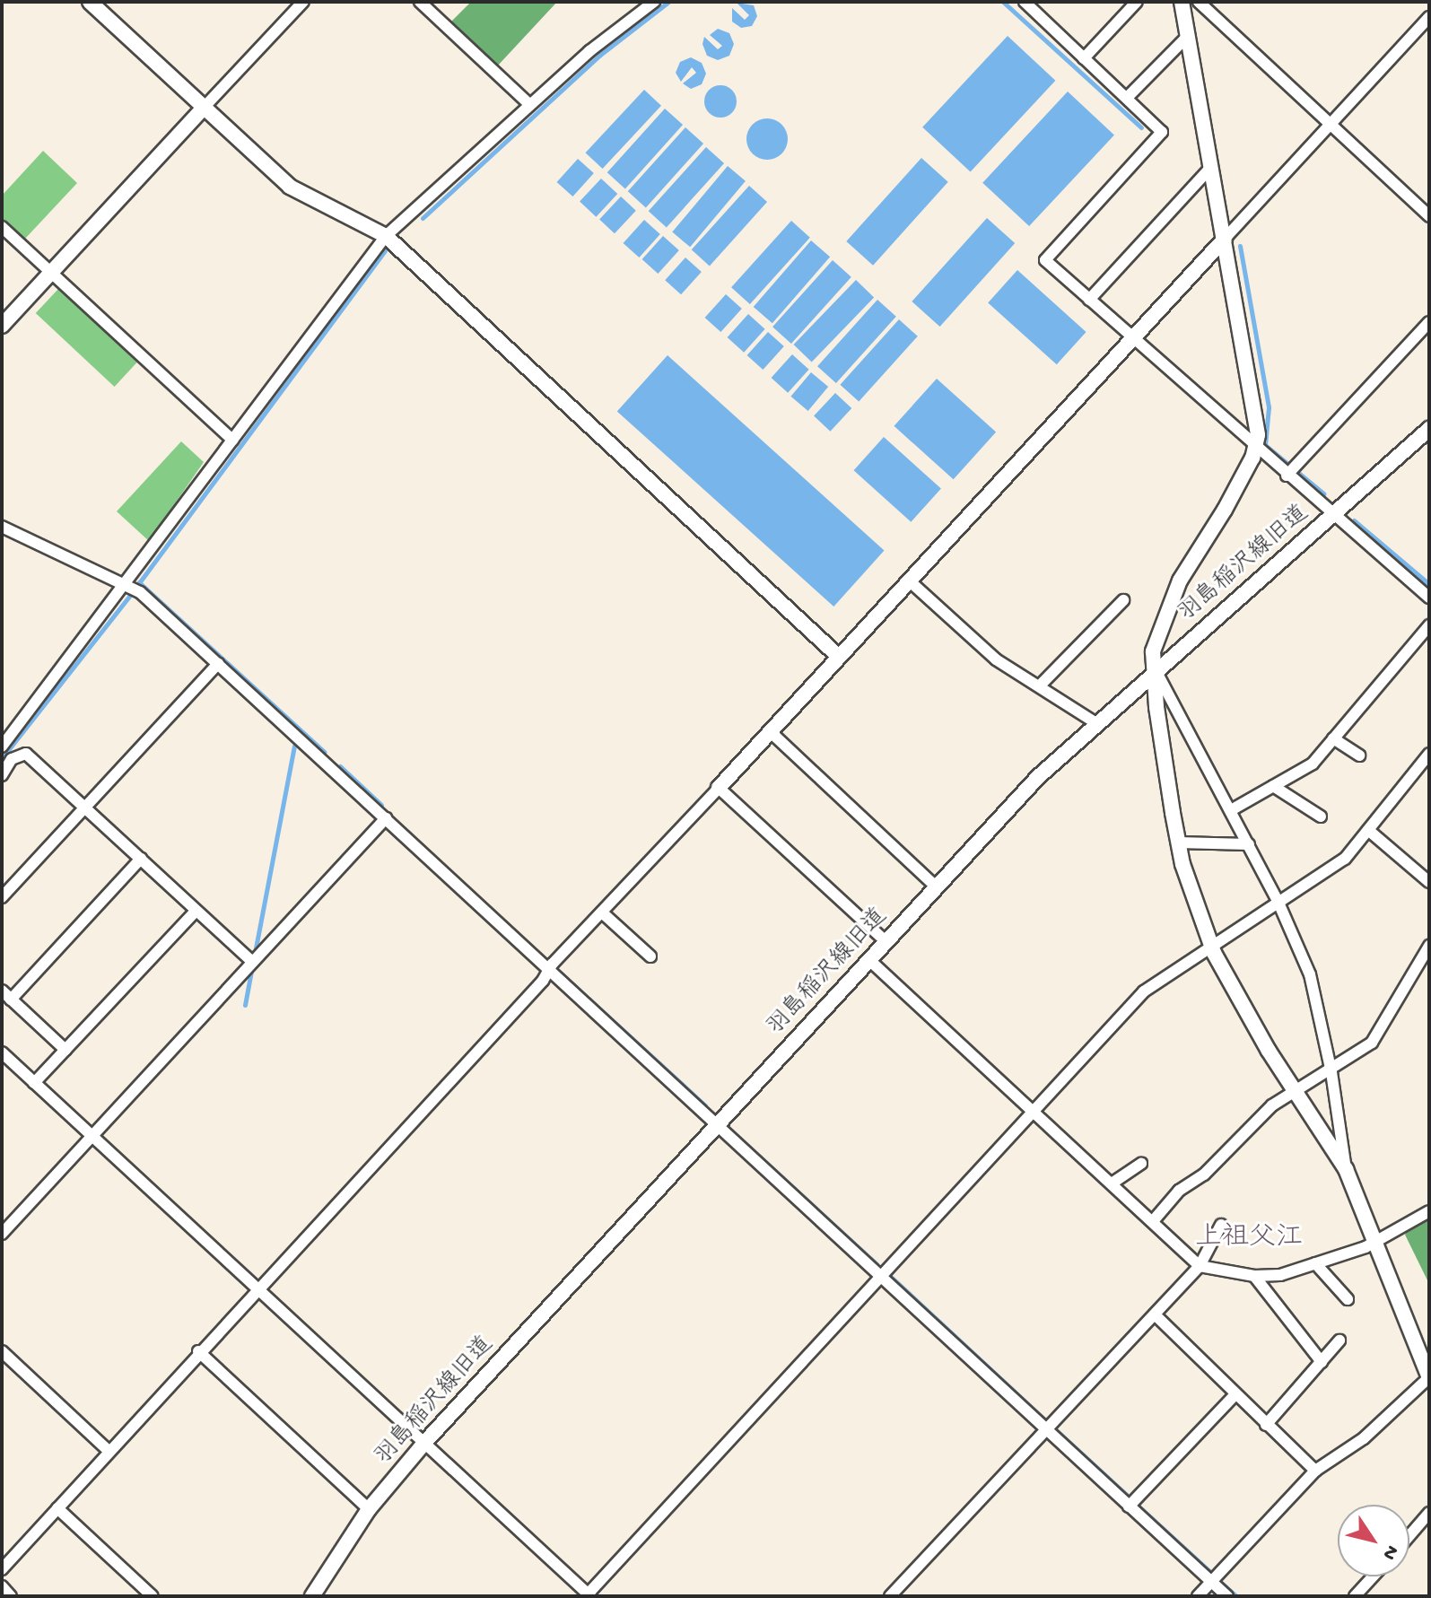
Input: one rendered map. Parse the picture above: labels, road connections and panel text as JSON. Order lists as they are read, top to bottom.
{
  "streets": {
    "street": ["羽島稲沢線旧道"]
  },
  "districts": ["上祖父江"],
  "north": "bottom right"
}
